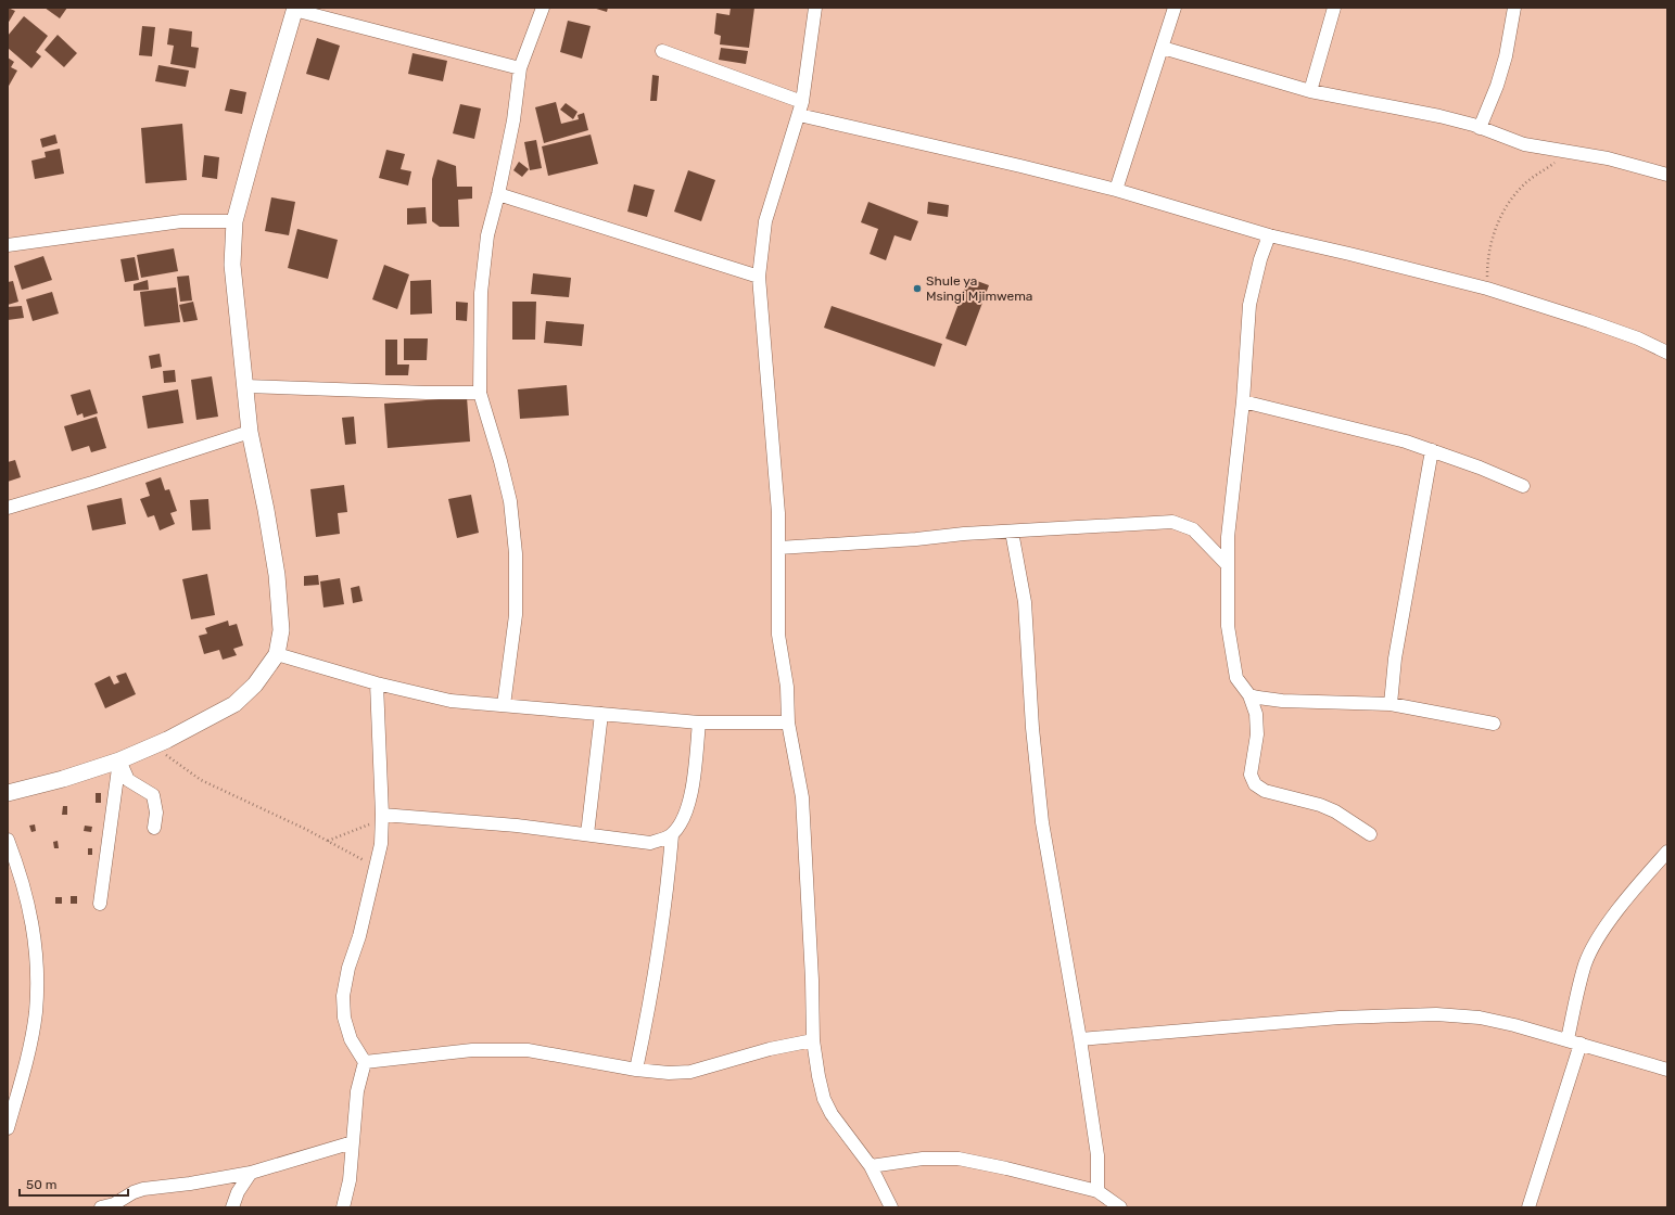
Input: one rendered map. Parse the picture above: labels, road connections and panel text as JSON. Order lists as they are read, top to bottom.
{
  "places": ["Shule ya Msingi Mjimwema"],
  "scale_bar": "50 m"
}
